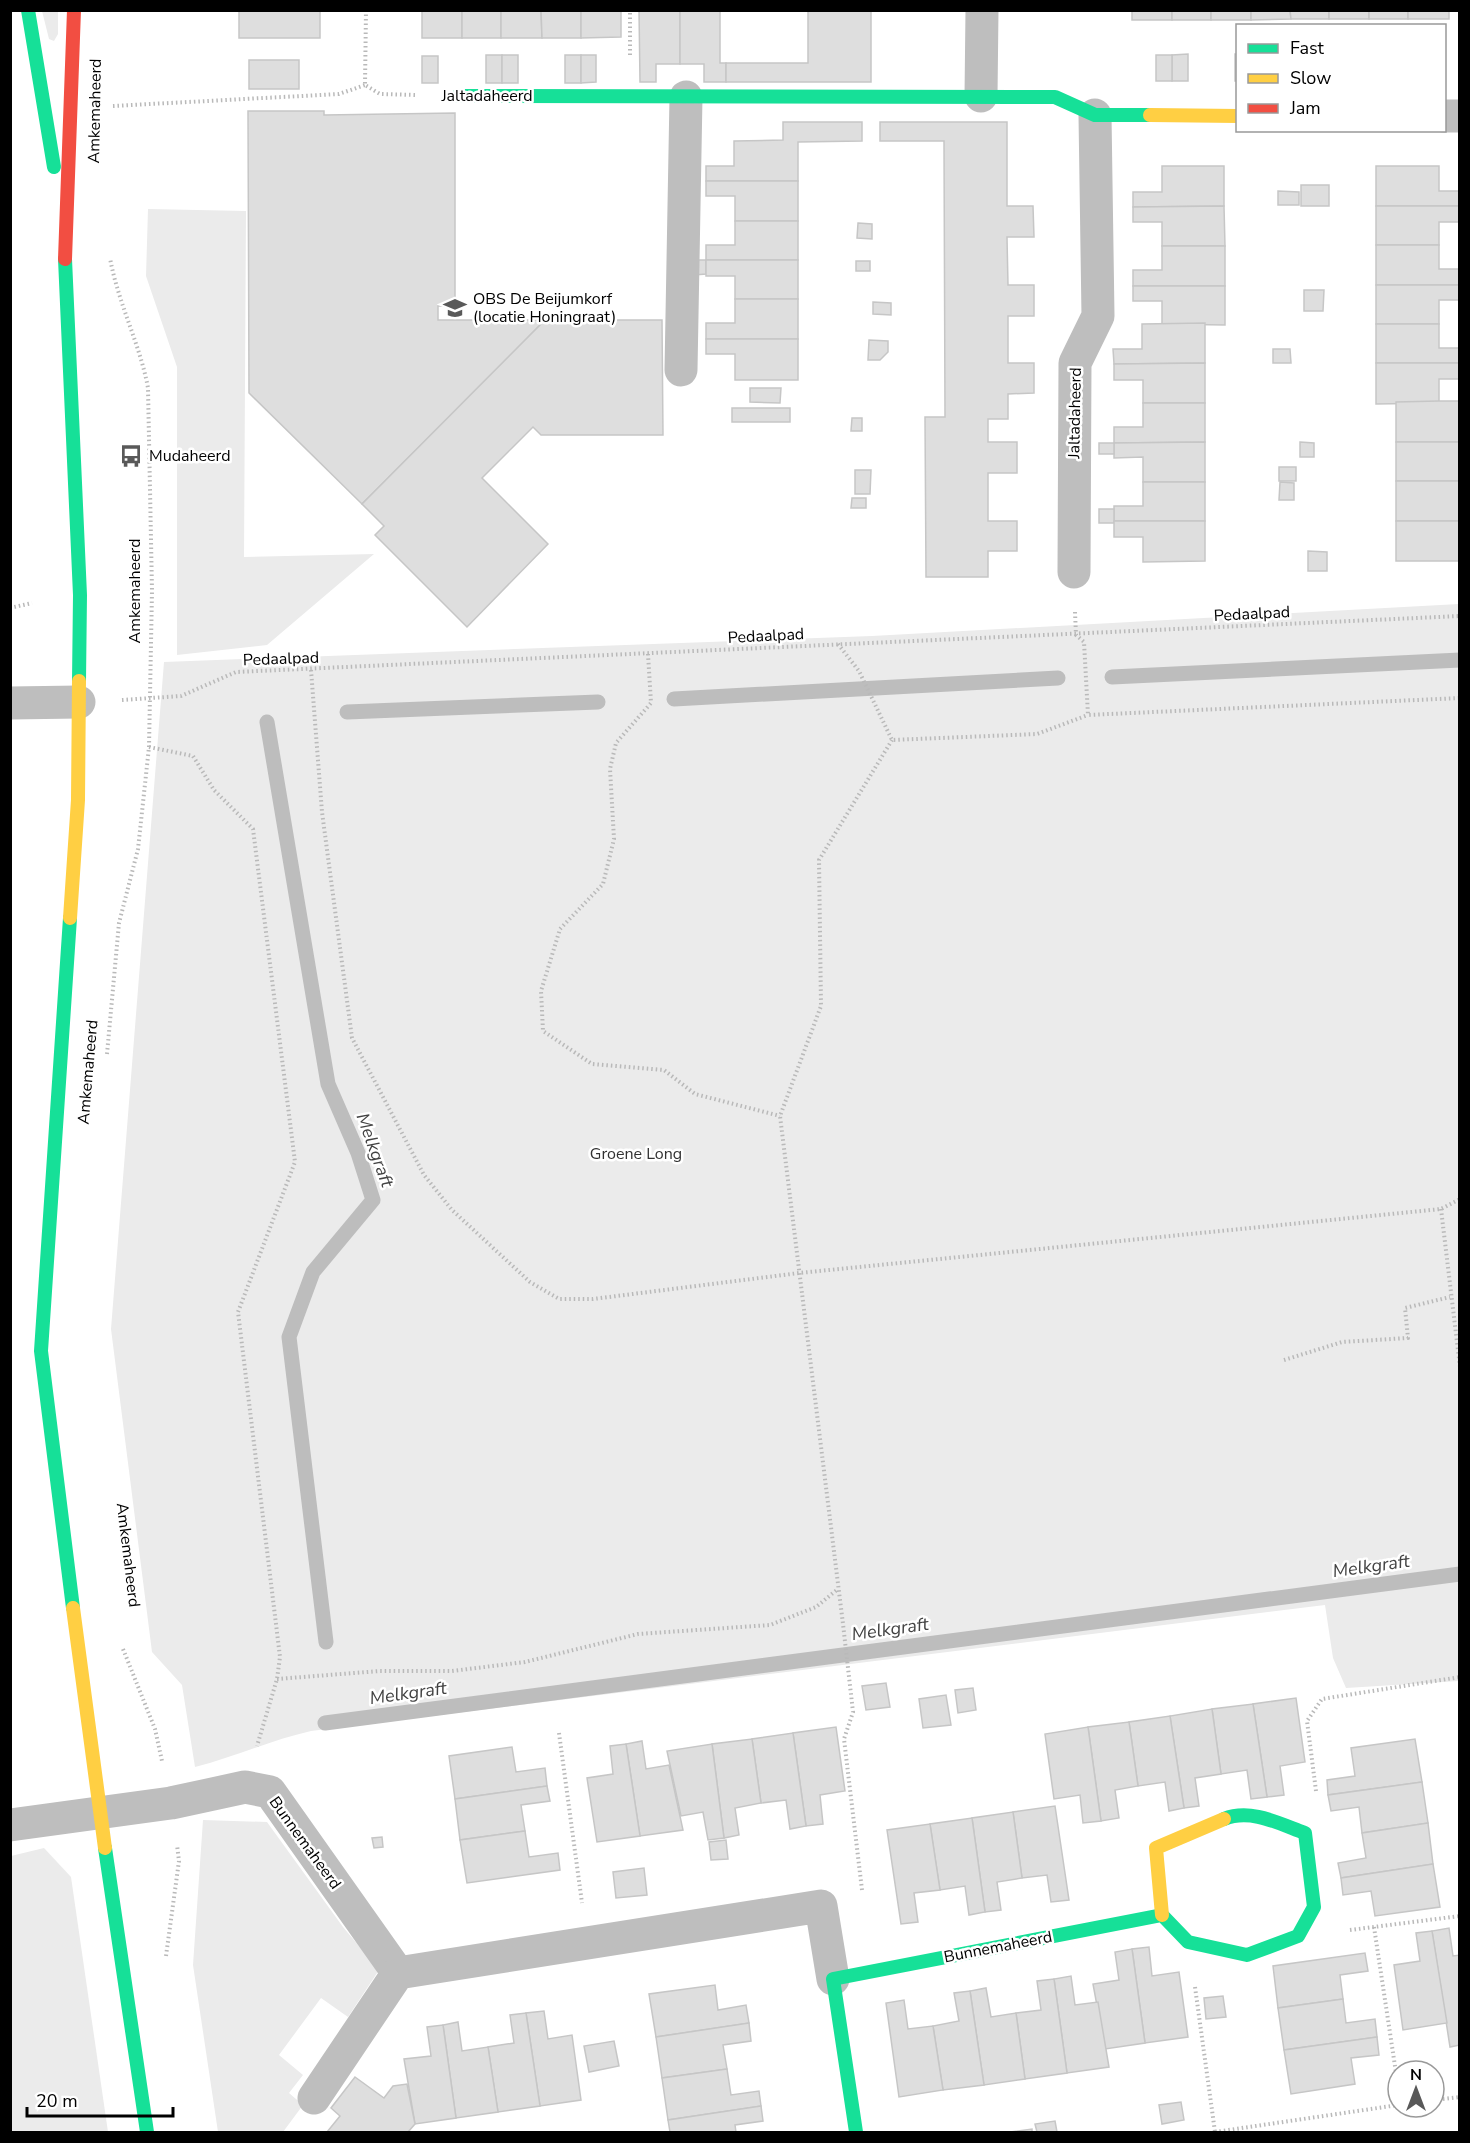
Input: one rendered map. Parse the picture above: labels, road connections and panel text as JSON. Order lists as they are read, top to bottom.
{
  "streets": {
    "street": ["Jaltadaheerd", "Amkemaheerd", "Bunnemaheerd"],
    "path": ["Pedaalpad"]
  },
  "crossings": [
    ["Amkemaheerd", "Pedaalpad"],
    ["Amkemaheerd", "Bunnemaheerd"]
  ],
  "water": ["Melkgraft"],
  "parks": ["Groene Long"],
  "places": {
    "school or university": ["OBS De Beijumkorf (locatie Honingraat)"],
    "bus stop": ["Mudaheerd"]
  },
  "legend": ["Fast", "Slow", "Jam"],
  "scale_bar": "20 m",
  "north": "top"
}
